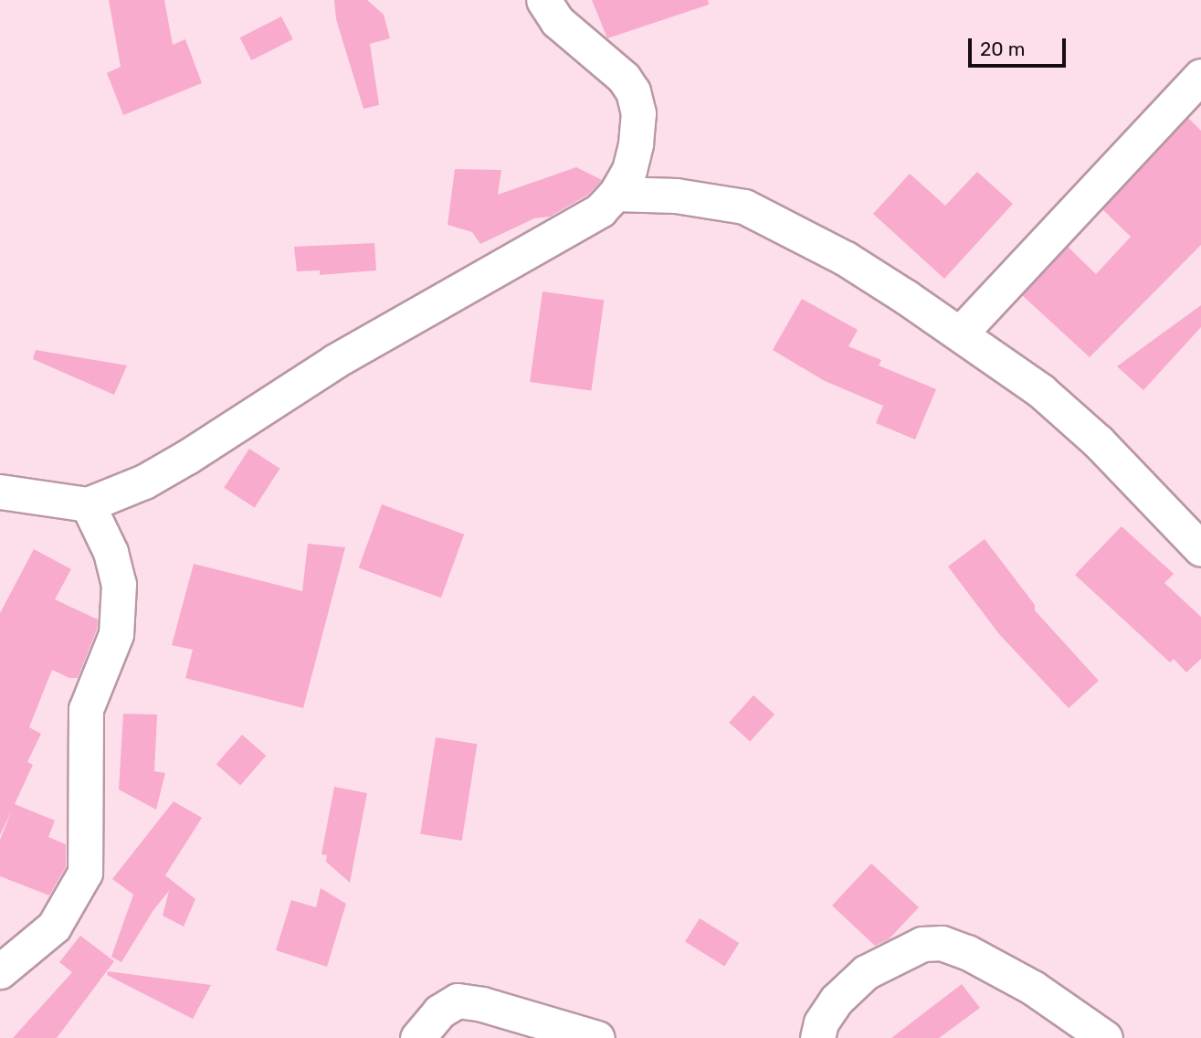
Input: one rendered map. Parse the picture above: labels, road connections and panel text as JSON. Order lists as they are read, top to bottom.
{
  "scale_bar": "20 m"
}
